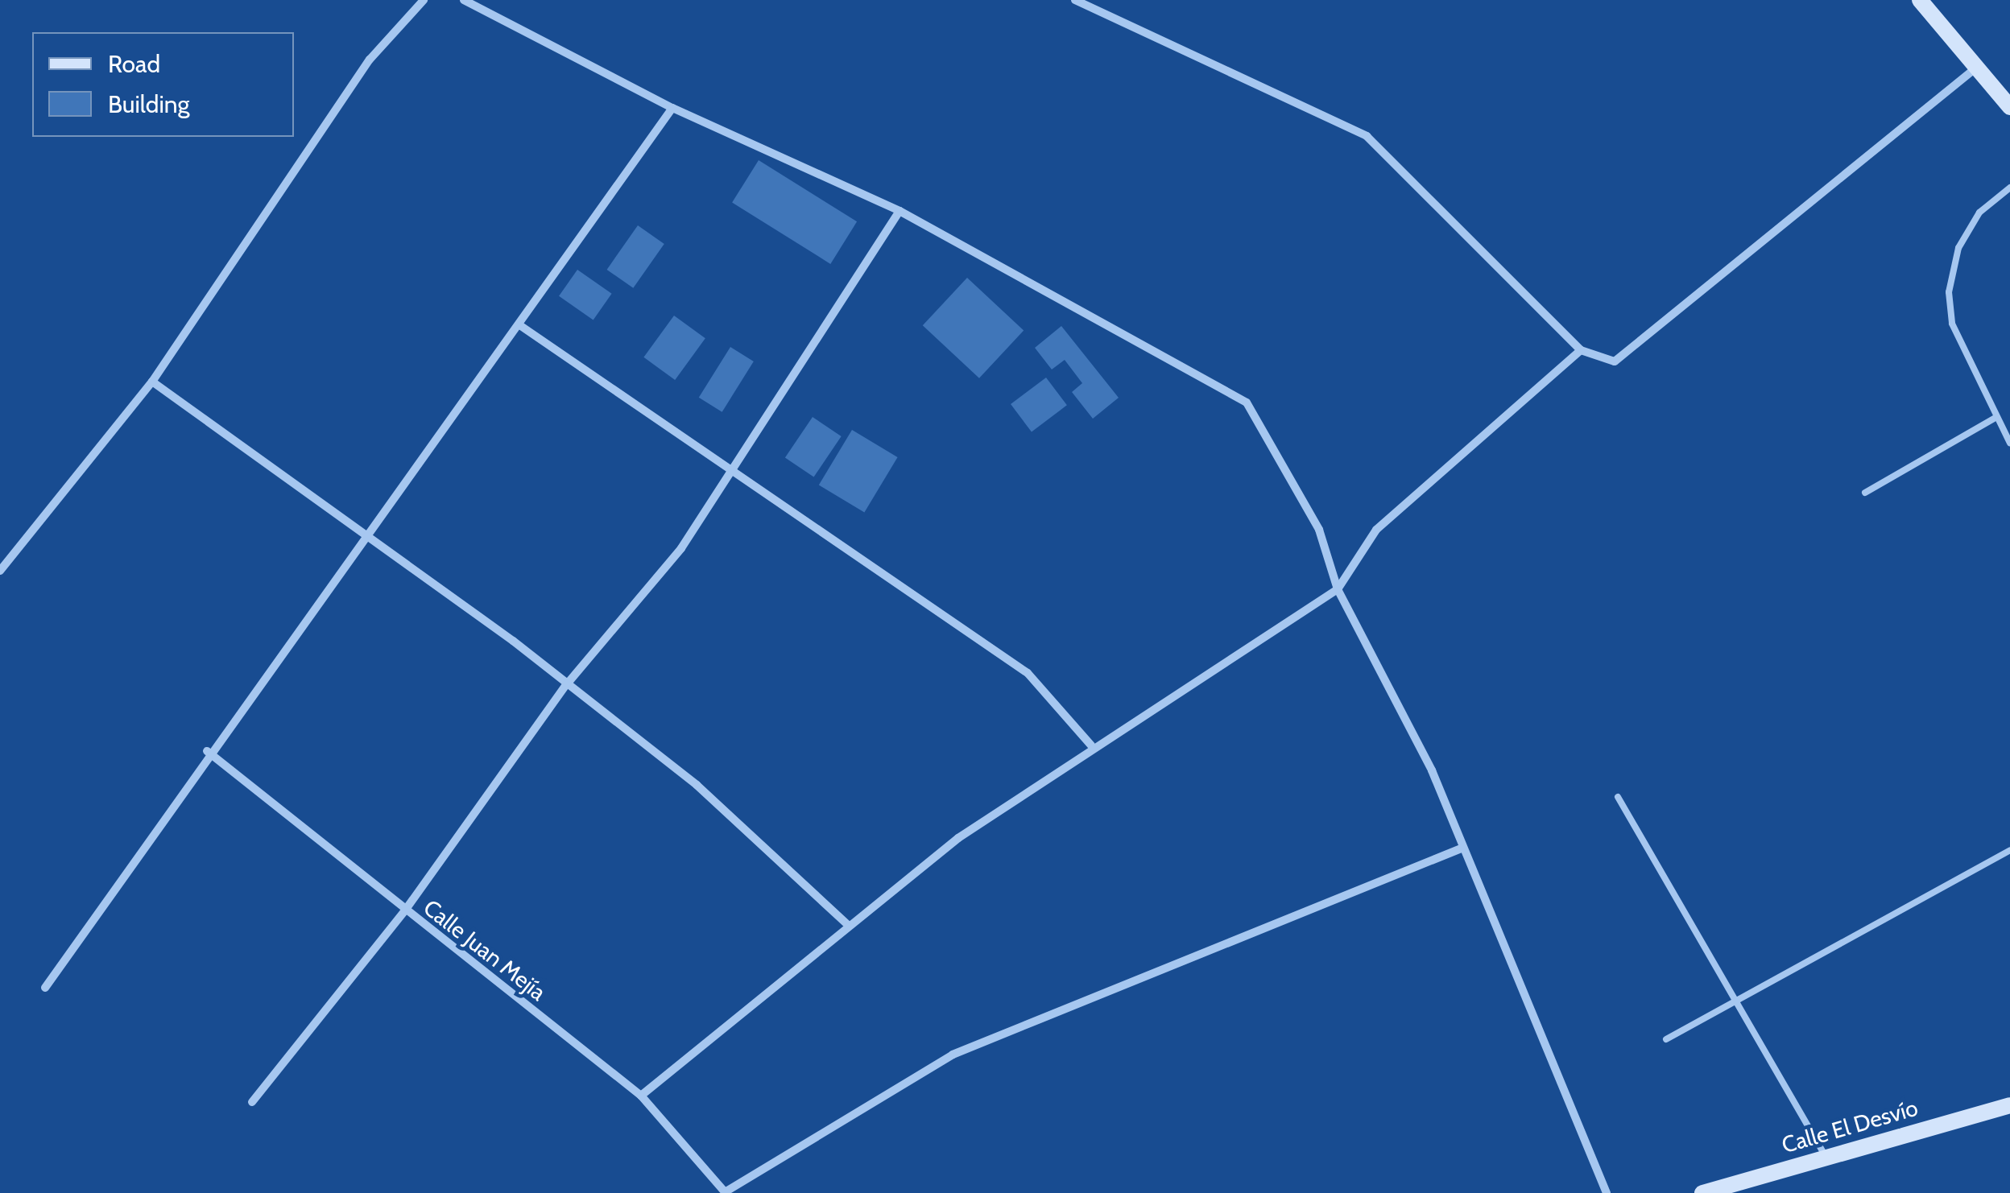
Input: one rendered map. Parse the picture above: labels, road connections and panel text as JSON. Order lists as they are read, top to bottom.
{
  "streets": {
    "street": ["Calle Juan Mejía", "Calle El Desvío"]
  },
  "legend": ["Road", "Building"]
}
